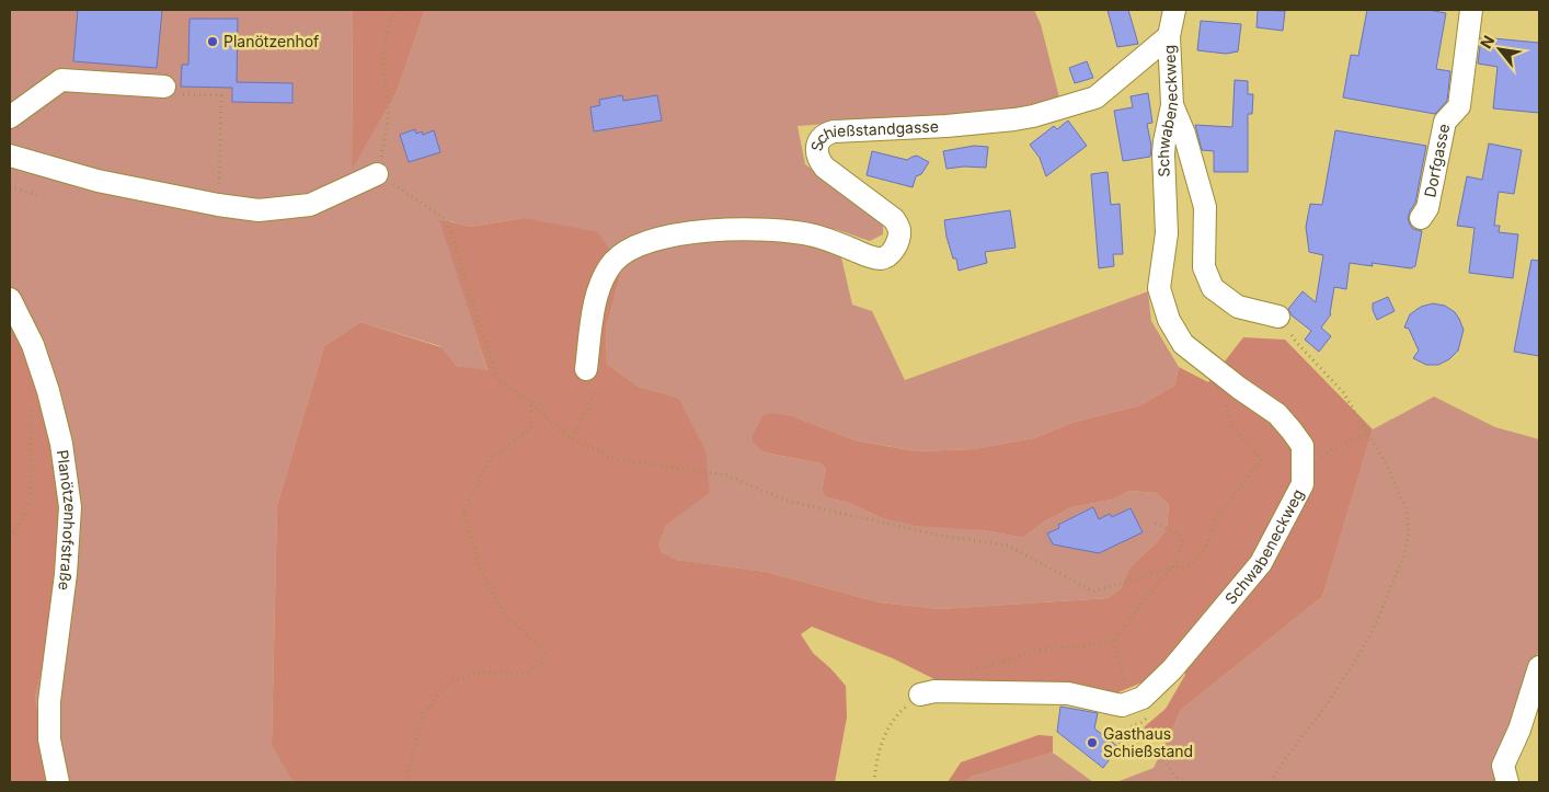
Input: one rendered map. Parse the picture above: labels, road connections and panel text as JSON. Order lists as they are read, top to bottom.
{
  "streets": {
    "street": [
      "Schwabeneckweg",
      "Schießstandgasse",
      "Dorfgasse",
      "Planötzenhofstraße"
    ]
  },
  "crossings": [
    ["Schwabeneckweg", "Schießstandgasse"]
  ],
  "places": ["Planötzenhof", "Gasthaus Schießstand"],
  "north": "top left"
}
